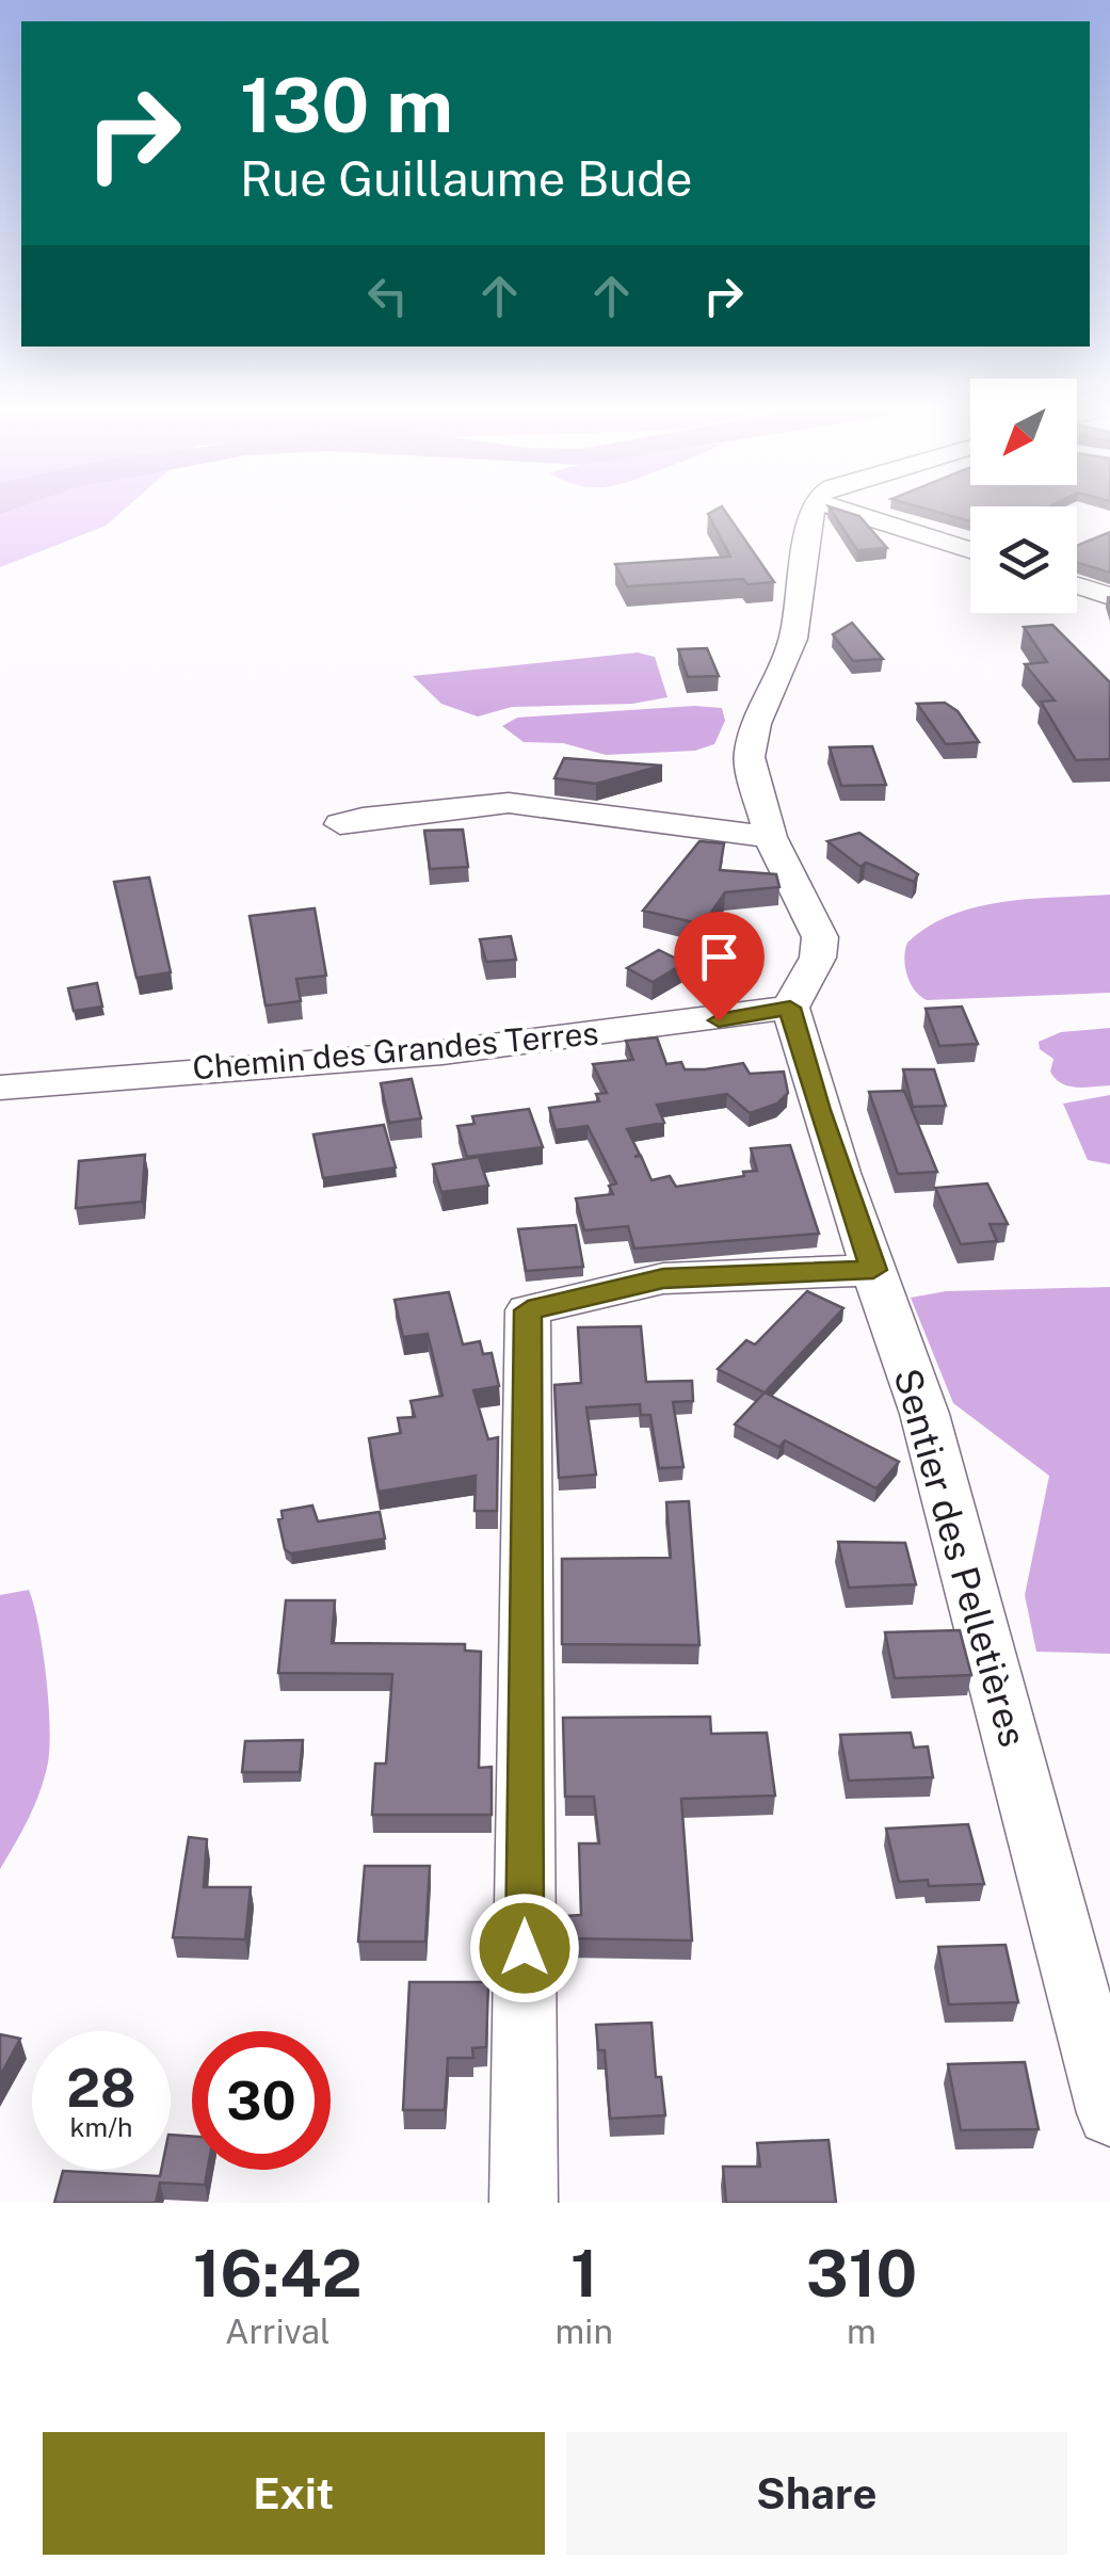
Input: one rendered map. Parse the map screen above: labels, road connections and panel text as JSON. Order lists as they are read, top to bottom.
{
  "streets": {
    "street": ["Chemin des Grandes Terres", "Sentier des Pelletières"]
  },
  "crossings": [
    ["Chemin des Grandes Terres", "Sentier des Pelletières"]
  ],
  "north": "bottom left",
  "page": {
    "turn": ["130 m", "Rue Guillaume Bude"],
    "speed": "28 km/h",
    "limit": "30",
    "eta": [
      "16:42",
      "Arrival",
      "1",
      "min",
      "310",
      "m"
    ],
    "buttons": ["Exit", "Share"]
  }
}
